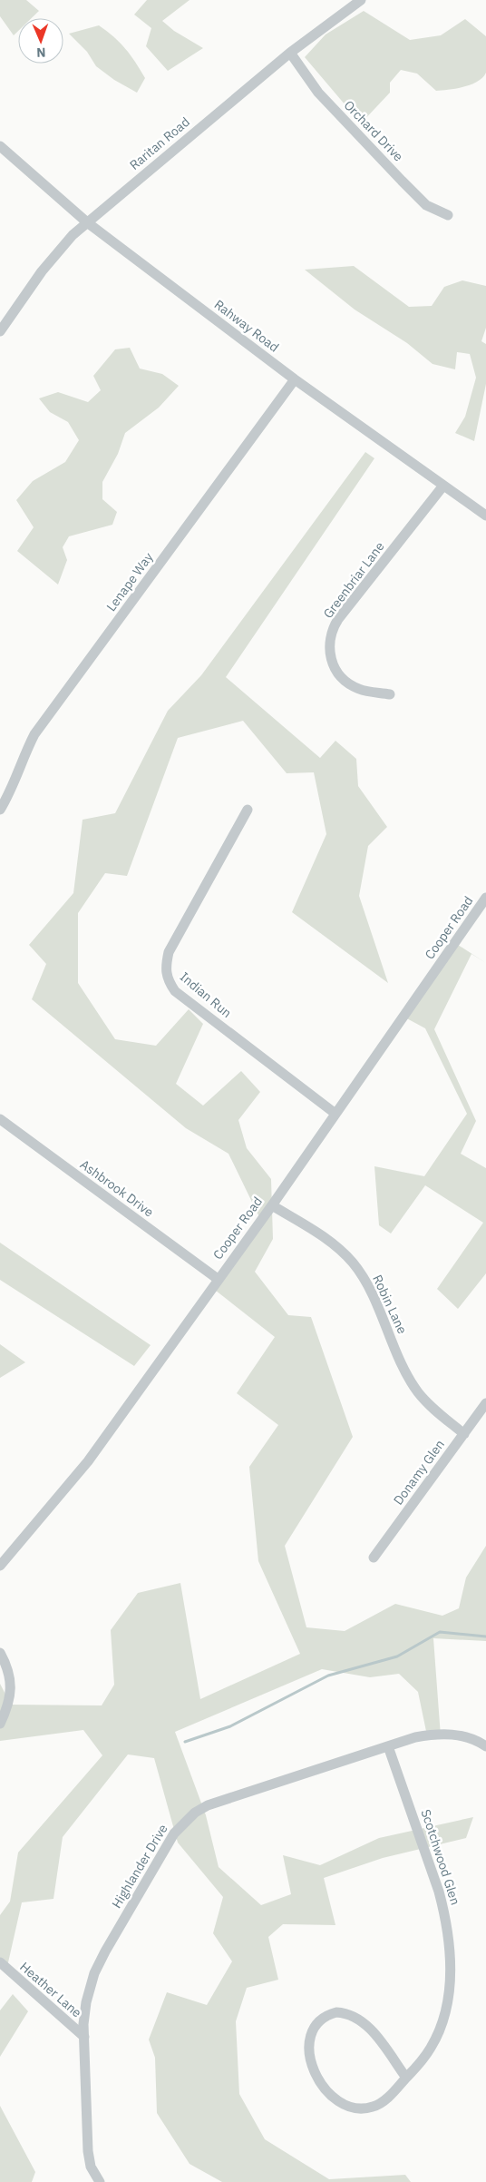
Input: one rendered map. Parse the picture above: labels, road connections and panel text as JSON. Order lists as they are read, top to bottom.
{
  "streets": {
    "street": [
      "Orchard Drive",
      "Raritan Road",
      "Rahway Road",
      "Greenbriar Lane",
      "Lenape Way",
      "Cooper Road",
      "Indian Run",
      "Ashbrook Drive",
      "Robin Lane",
      "Donamy Glen",
      "Scotchwood Glen",
      "Highlander Drive",
      "Heather Lane"
    ]
  },
  "crossings": [
    ["Orchard Drive", "Raritan Road"],
    ["Raritan Road", "Rahway Road"],
    ["Rahway Road", "Greenbriar Lane"],
    ["Rahway Road", "Lenape Way"],
    ["Cooper Road", "Indian Run"],
    ["Cooper Road", "Ashbrook Drive"],
    ["Cooper Road", "Robin Lane"],
    ["Robin Lane", "Donamy Glen"],
    ["Scotchwood Glen", "Highlander Drive"],
    ["Highlander Drive", "Heather Lane"]
  ],
  "north": "bottom"
}
